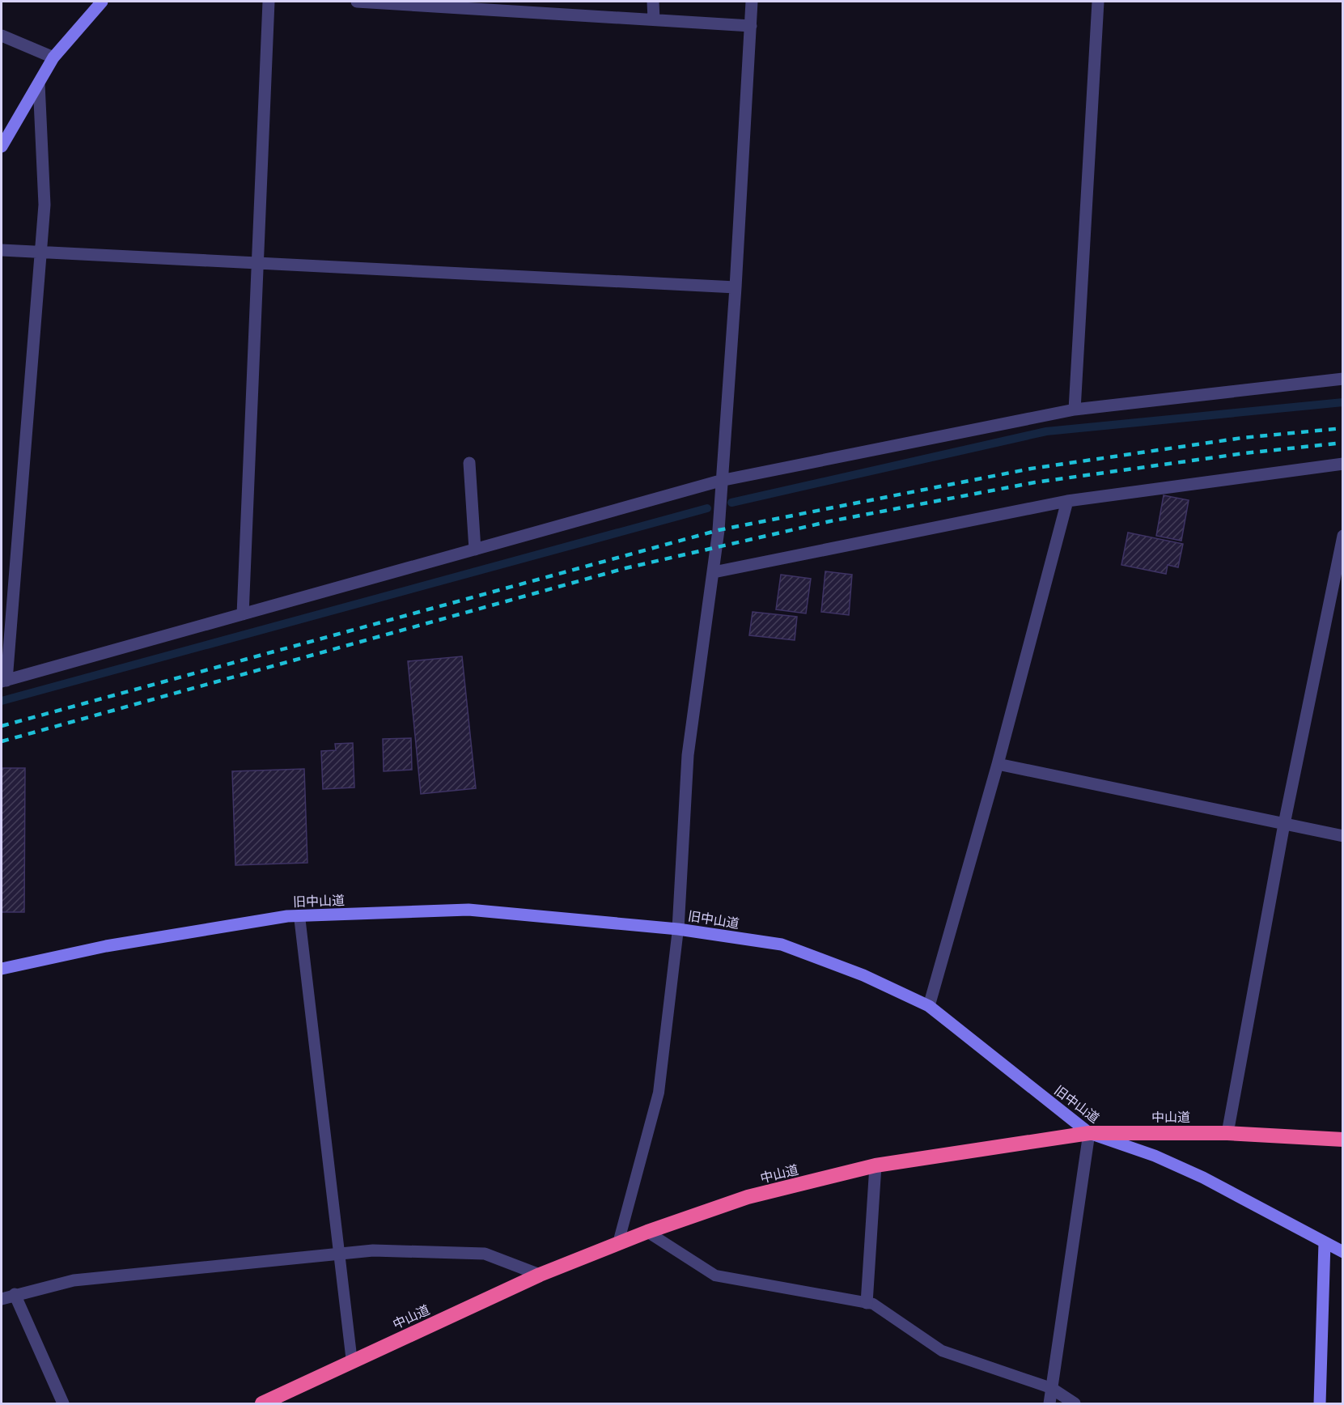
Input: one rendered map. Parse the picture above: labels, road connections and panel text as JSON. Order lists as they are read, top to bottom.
{
  "streets": {
    "highway": ["中山道"],
    "street": ["旧中山道"]
  },
  "crossings": [
    ["旧中山道", "中山道"]
  ]
}
